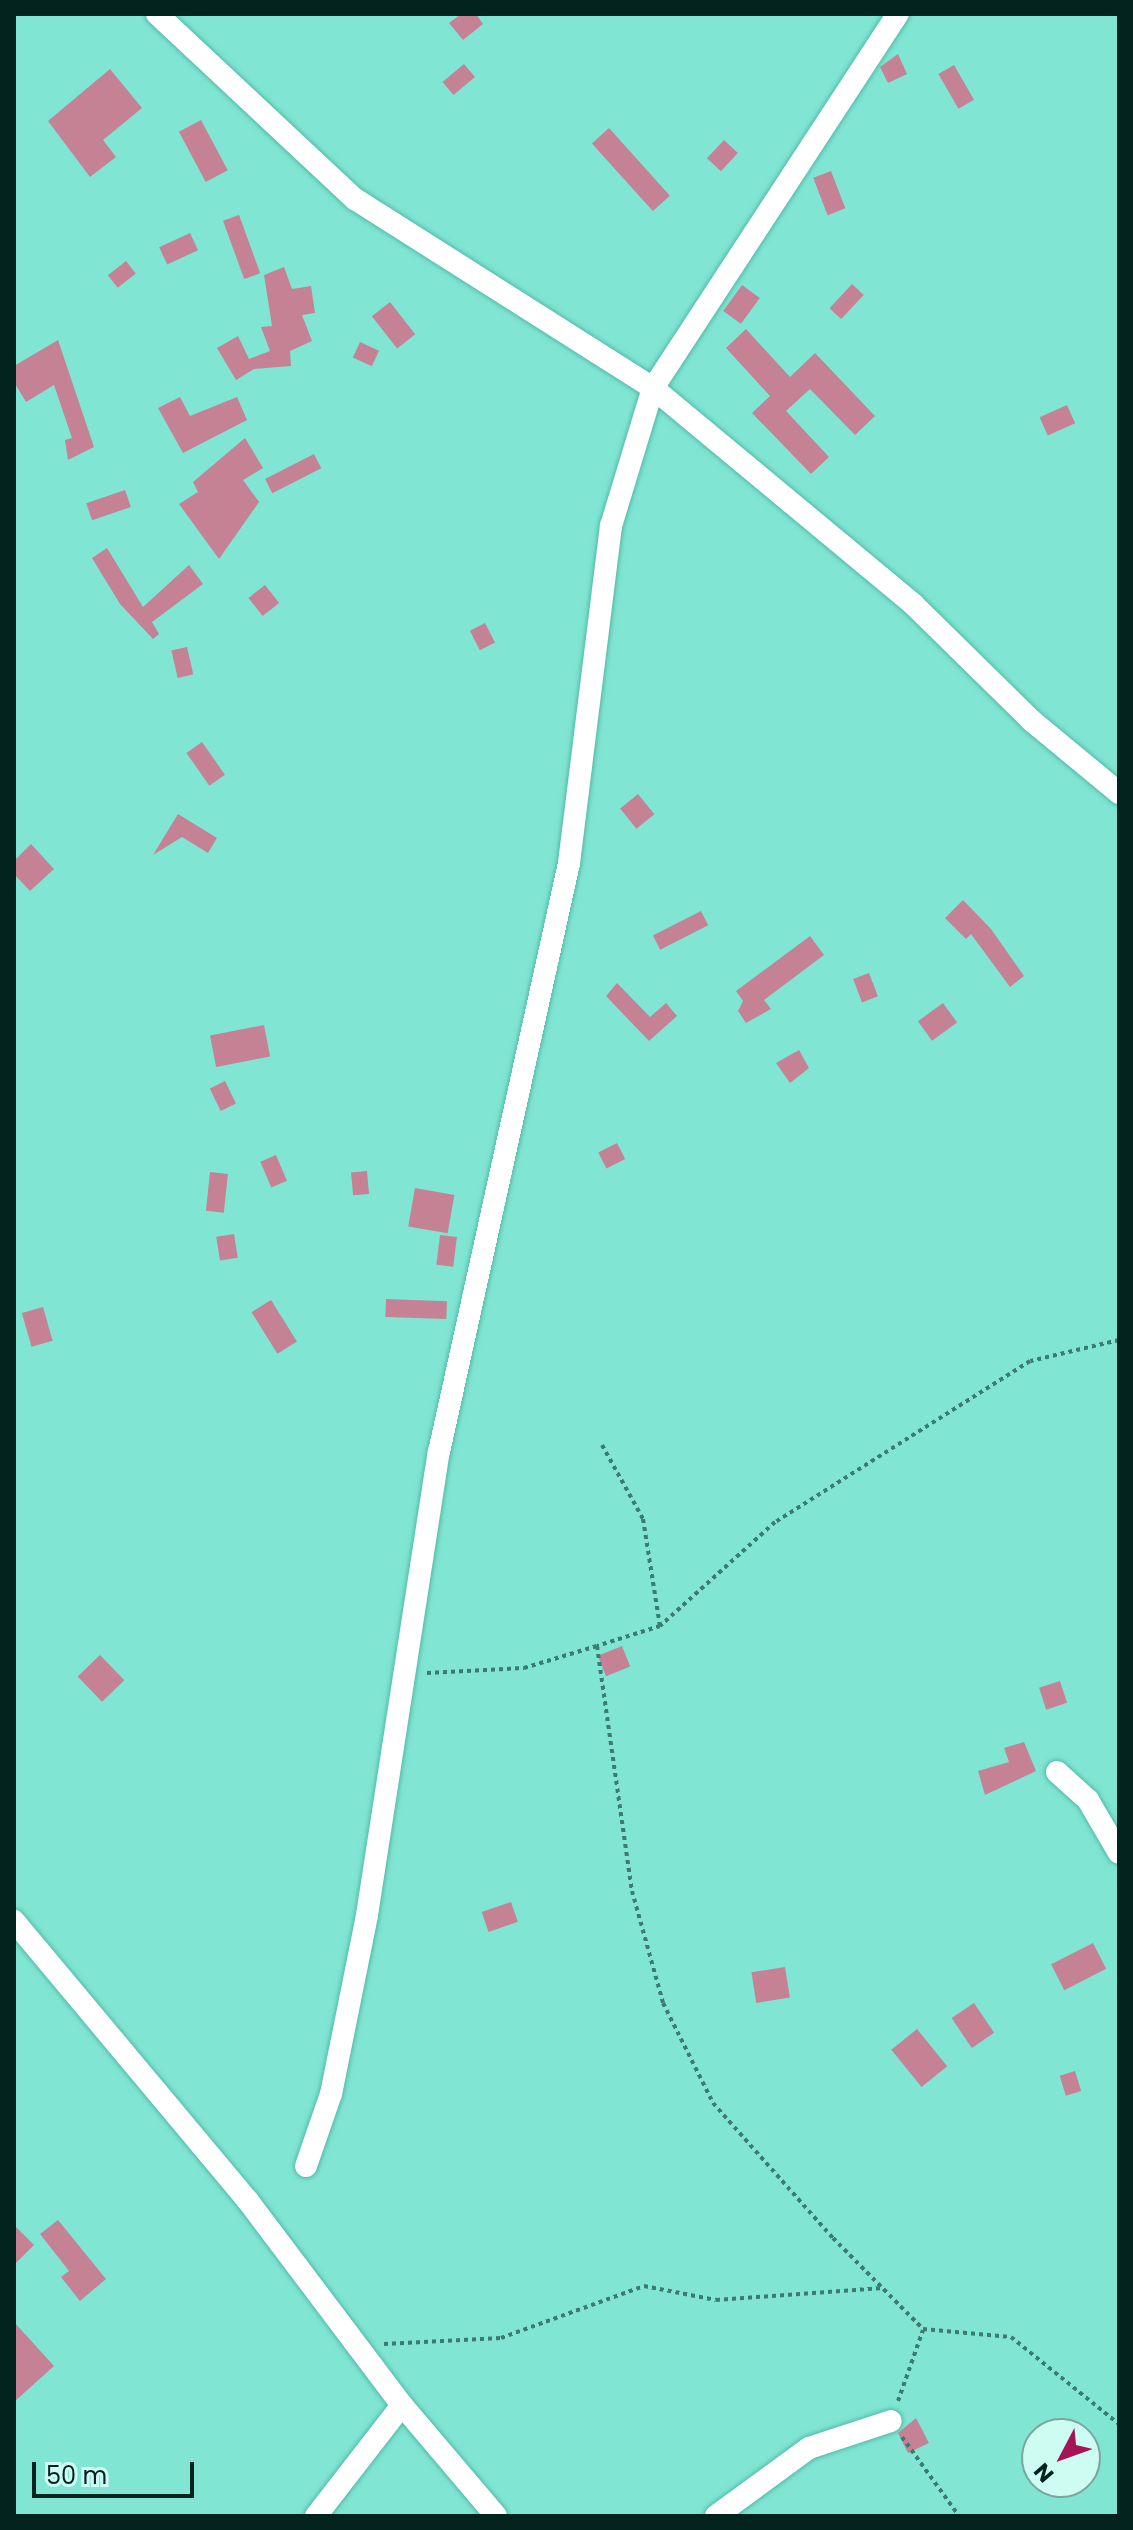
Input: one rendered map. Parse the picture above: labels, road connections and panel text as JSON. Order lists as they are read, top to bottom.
{
  "scale_bar": "50 m",
  "north": "bottom left"
}
